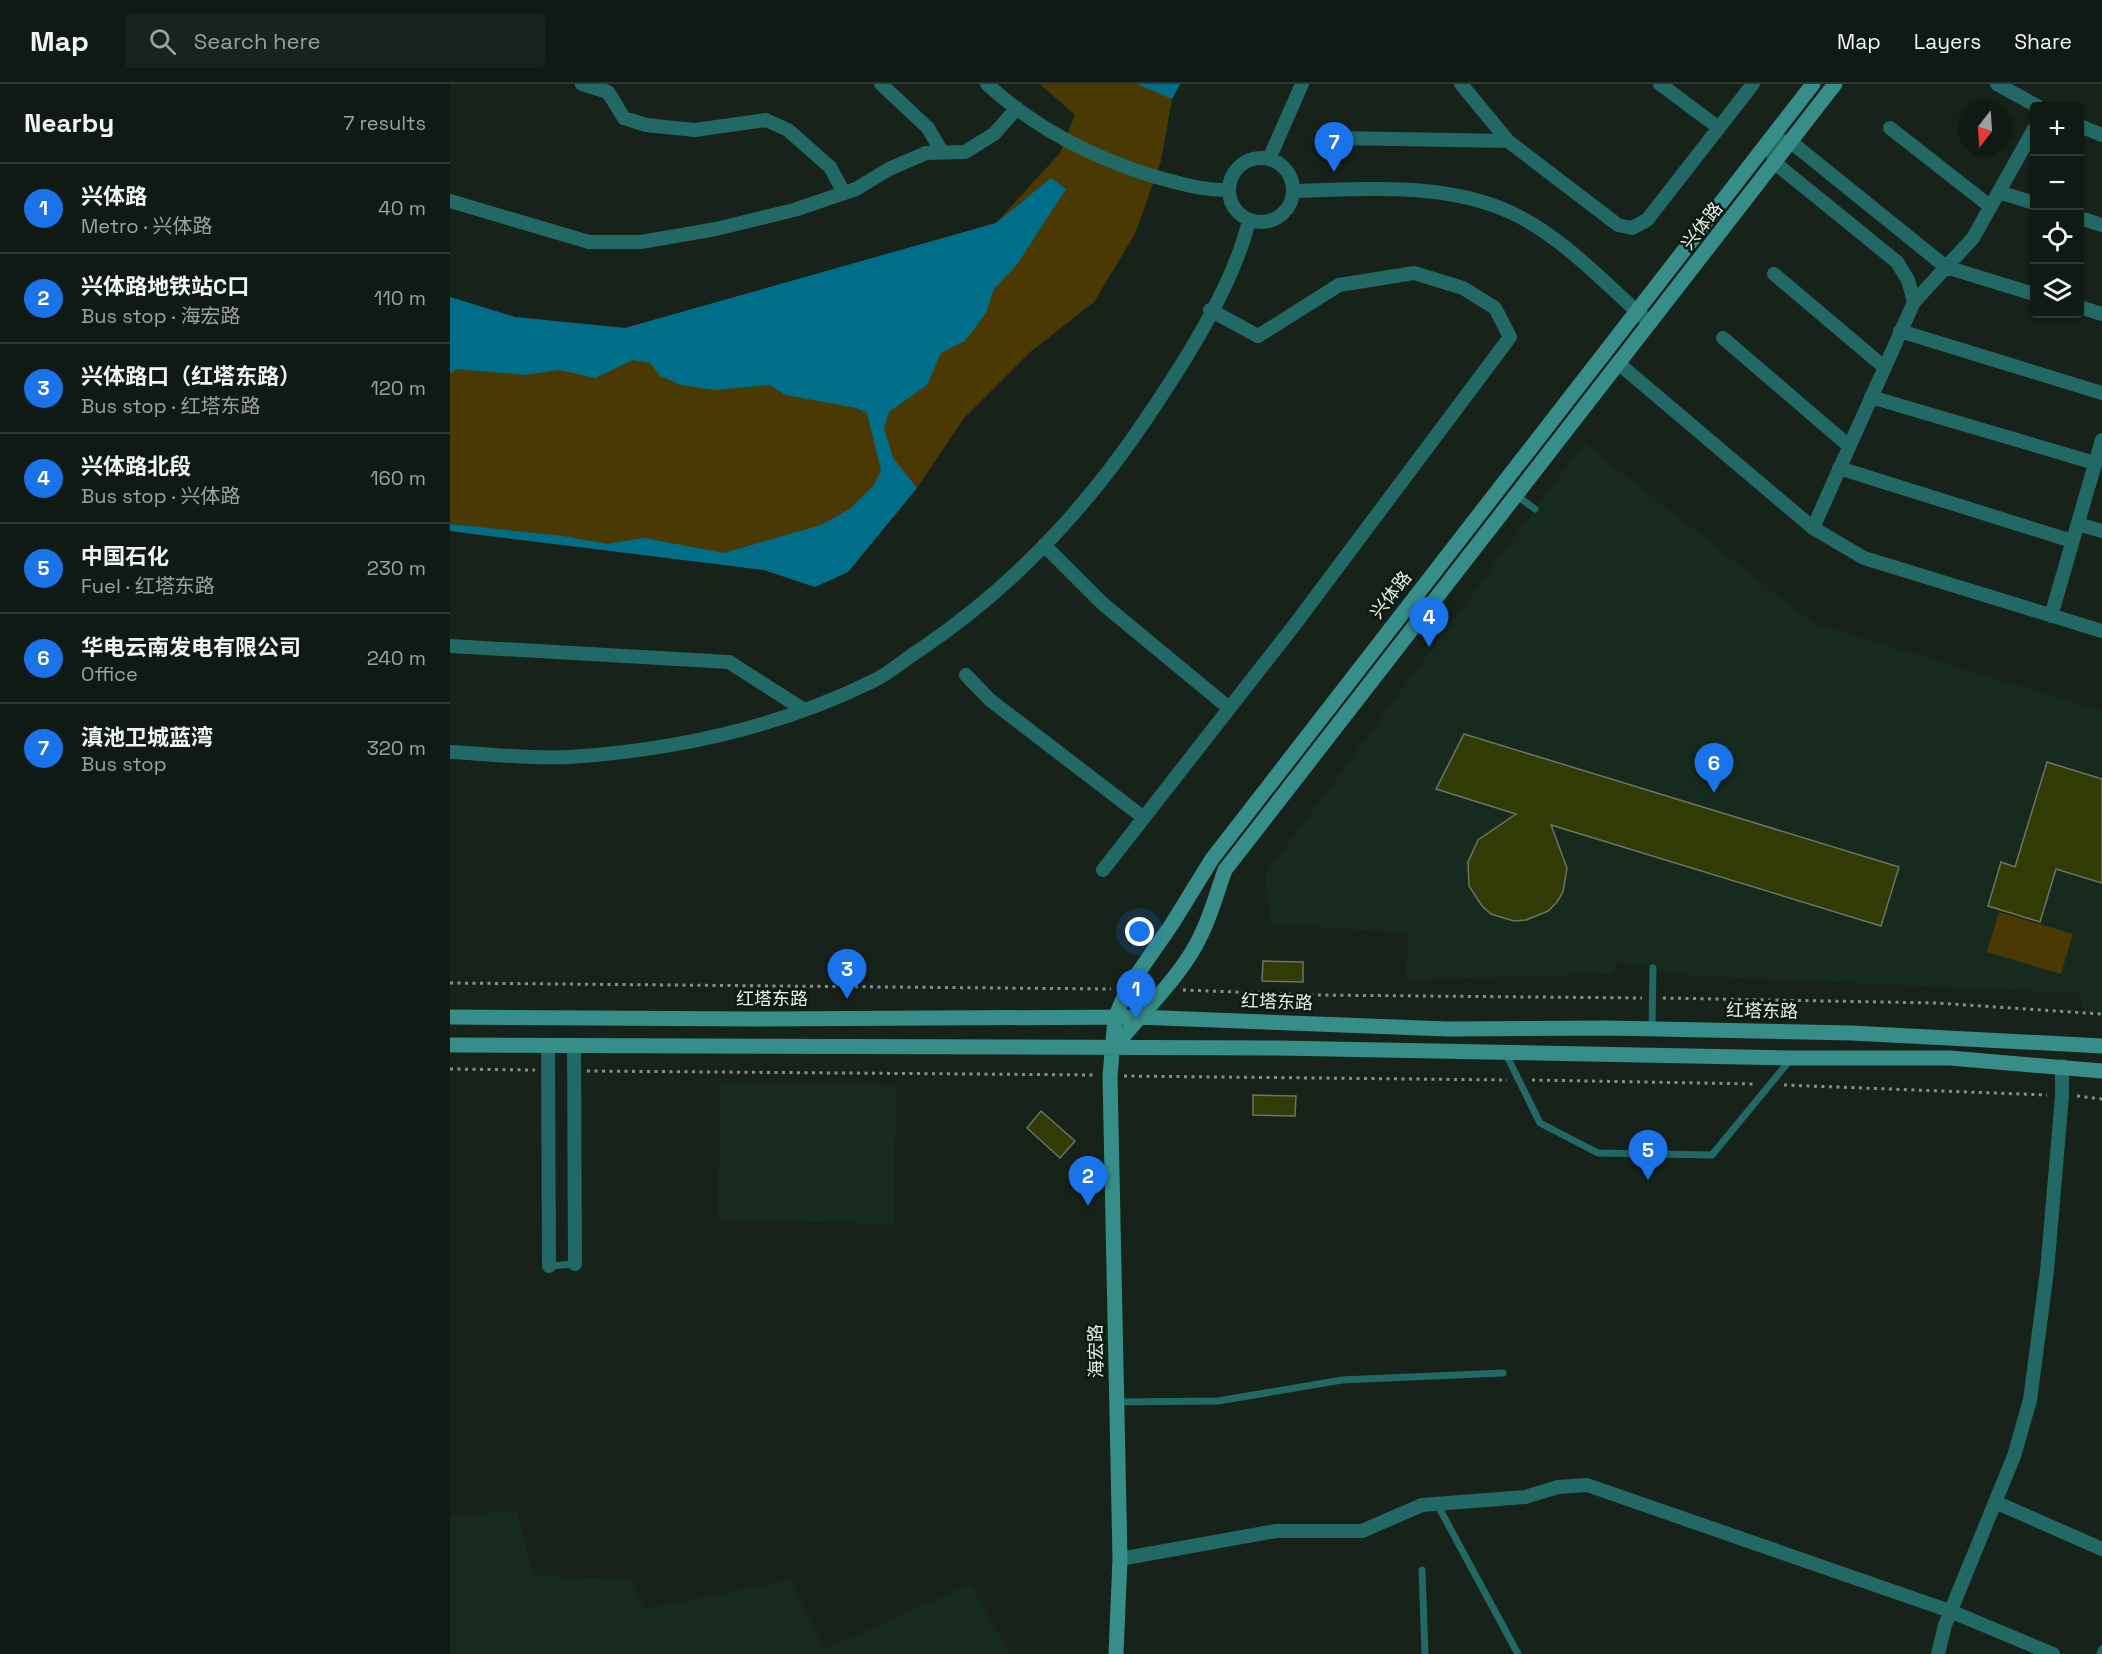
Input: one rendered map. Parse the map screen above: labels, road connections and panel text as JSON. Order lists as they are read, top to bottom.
{
  "streets": {
    "main road": ["兴体路", "红塔东路", "海宏路"]
  },
  "crossings": [
    ["兴体路", "红塔东路"],
    ["兴体路", "海宏路"]
  ],
  "north": "bottom",
  "page": {
    "header": "Map",
    "search": "Search here",
    "nav": ["Map", "Layers", "Share"],
    "heading": ["Nearby", "7 results"],
    "map_buttons": ["+", "−"],
    "pins": [
      "7",
      "4",
      "6",
      "3",
      "1",
      "5",
      "2"
    ],
    "list": [
      {
        "mark": "1",
        "name": "兴体路",
        "note": "Metro · 兴体路",
        "value": "40 m"
      },
      {
        "mark": "2",
        "name": "兴体路地铁站C口",
        "note": "Bus stop · 海宏路",
        "value": "110 m"
      },
      {
        "mark": "3",
        "name": "兴体路口（红塔东路）",
        "note": "Bus stop · 红塔东路",
        "value": "120 m"
      },
      {
        "mark": "4",
        "name": "兴体路北段",
        "note": "Bus stop · 兴体路",
        "value": "160 m"
      },
      {
        "mark": "5",
        "name": "中国石化",
        "note": "Fuel · 红塔东路",
        "value": "230 m"
      },
      {
        "mark": "6",
        "name": "华电云南发电有限公司",
        "note": "Office",
        "value": "240 m"
      },
      {
        "mark": "7",
        "name": "滇池卫城蓝湾",
        "note": "Bus stop",
        "value": "320 m"
      }
    ]
  }
}
